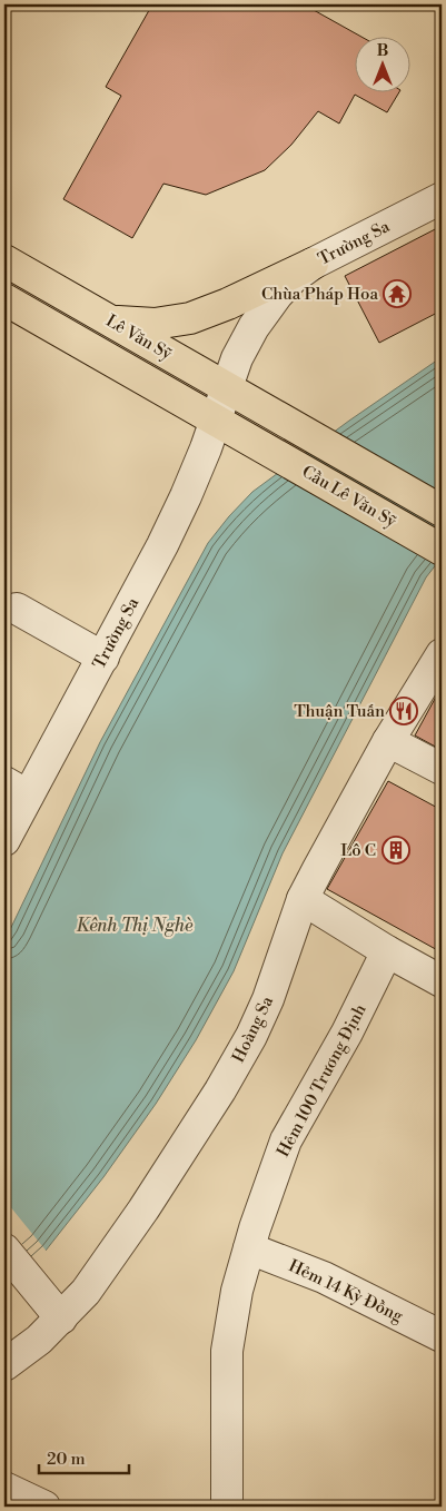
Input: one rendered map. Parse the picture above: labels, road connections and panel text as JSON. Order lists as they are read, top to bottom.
{
  "streets": {
    "main road": ["Lê Văn Sỹ", "Cầu Lê Văn Sỹ"],
    "street": [
      "Trường Sa",
      "Hoàng Sa",
      "Hẻm 100 Trương Định",
      "Hẻm 14 Kỳ Ðồng"
    ]
  },
  "crossings": [
    ["Trường Sa", "Lê Văn Sỹ"],
    ["Lê Văn Sỹ", "Cầu Lê Văn Sỹ"],
    ["Hẻm 100 Trương Định", "Hẻm 14 Kỳ Ðồng"]
  ],
  "water": ["Kênh Thị Nghè"],
  "places": {
    "temple": ["Chùa Pháp Hoa"],
    "restaurant": ["Thuận Tuấn"],
    "building": ["Lô C"]
  },
  "scale_bar": "20 m",
  "north": "top"
}
